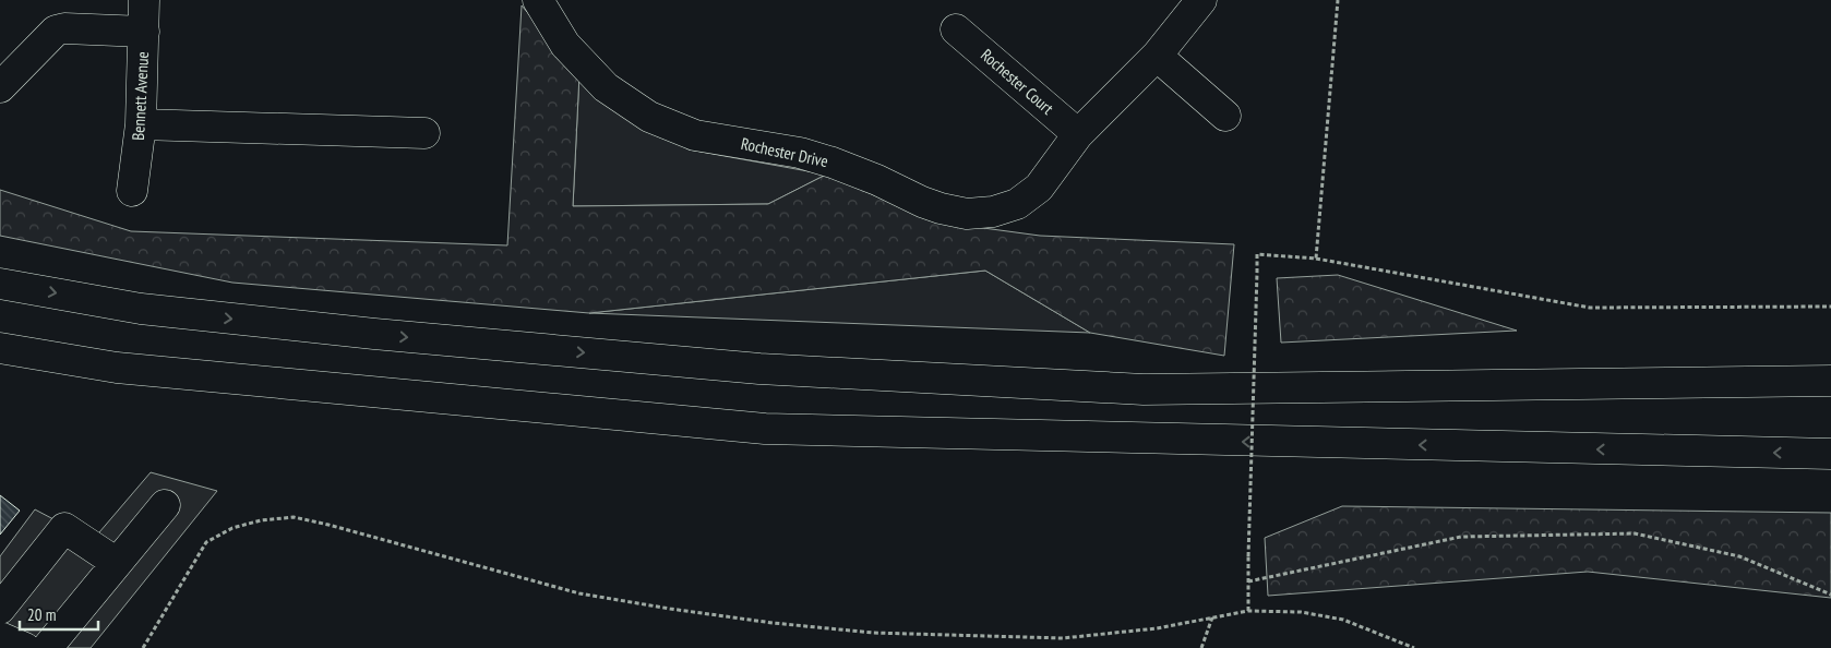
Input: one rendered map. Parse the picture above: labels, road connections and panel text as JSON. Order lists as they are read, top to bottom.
{
  "streets": {
    "main road": ["Rochester Court", "Bennett Avenue", "Rochester Drive"]
  },
  "crossings": [
    ["Rochester Court", "Rochester Drive"]
  ],
  "scale_bar": "20 m"
}
